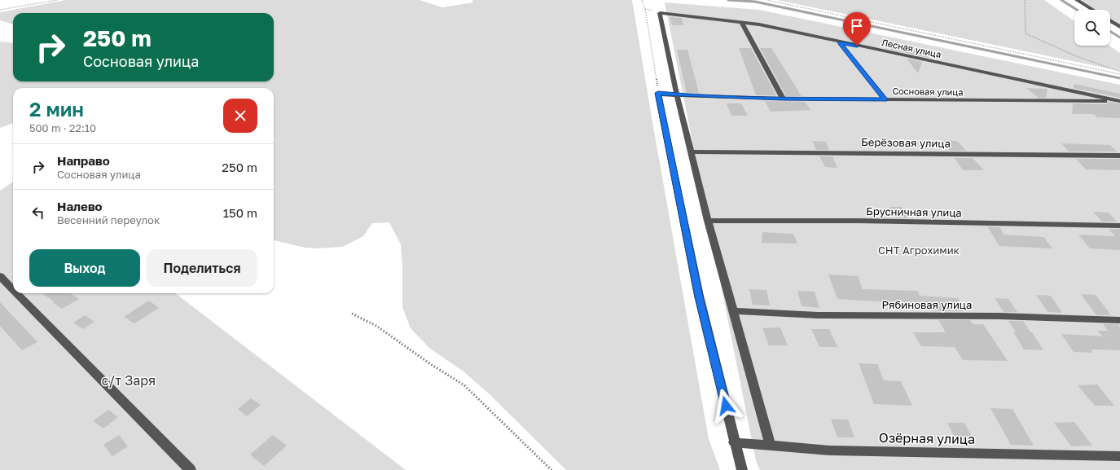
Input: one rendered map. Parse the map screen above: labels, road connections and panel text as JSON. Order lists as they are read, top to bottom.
{
  "streets": {
    "street": [
      "Лесная улица",
      "Сосновая улица",
      "Берёзовая улица",
      "Брусничная улица",
      "Рябиновая улица",
      "Озёрная улица"
    ]
  },
  "crossings": [
    ["Лесная улица", "Сосновая улица"]
  ],
  "parks": ["СНТ Агрохимик", "с/т Заря"],
  "page": {
    "turn": ["250 m", "Сосновая улица"],
    "heading": ["2 мин", "500 m · 22:10"],
    "list": [
      {
        "name": "Направо",
        "note": "Сосновая улица",
        "value": "250 m"
      },
      {
        "name": "Налево",
        "note": "Весенний переулок",
        "value": "150 m"
      }
    ],
    "buttons": ["Выход", "Поделиться"]
  }
}
